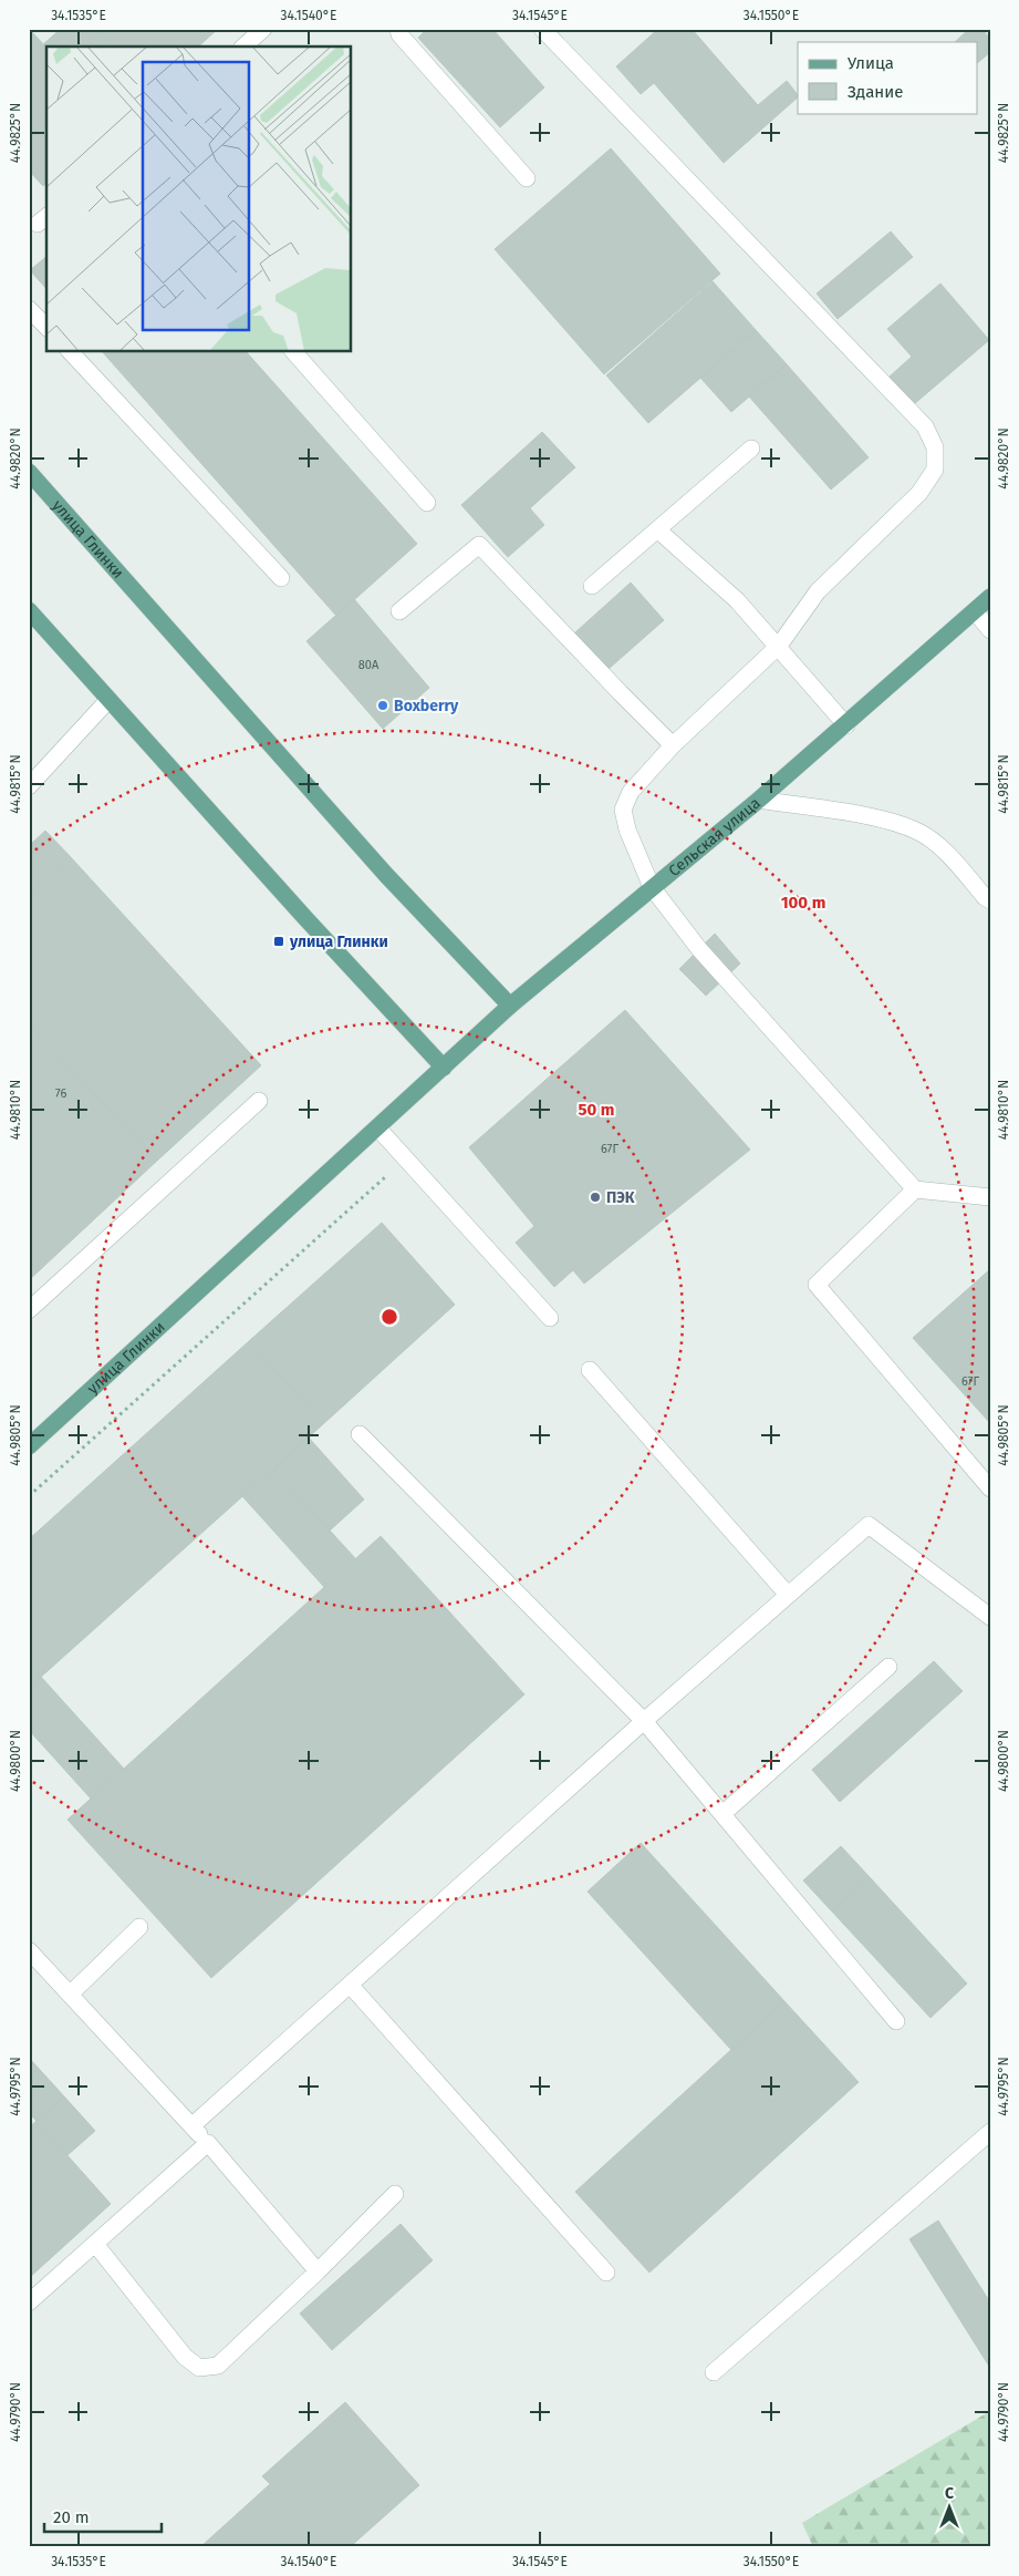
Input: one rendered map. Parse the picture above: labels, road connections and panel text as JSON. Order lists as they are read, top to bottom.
{
  "streets": {
    "main road": ["улица Глинки", "Сельская улица"]
  },
  "crossings": [
    ["улица Глинки", "Сельская улица"]
  ],
  "places": {
    "other": ["Boxberry", "ПЭК"],
    "transit": ["улица Глинки"]
  },
  "house_numbers": [
    "80А",
    "76",
    "67Г",
    "67Г"
  ],
  "legend": ["Улица", "Здание"],
  "scale_bar": "20 m",
  "north": "top",
  "coordinates": [
    "34.1535°E",
    "34.1540°E",
    "34.1545°E",
    "34.1550°E",
    "44.9825°N",
    "44.9820°N",
    "44.9815°N",
    "44.9810°N",
    "44.9805°N",
    "44.9800°N",
    "44.9795°N",
    "44.9790°N"
  ],
  "rings": ["100 m", "50 m"]
}
